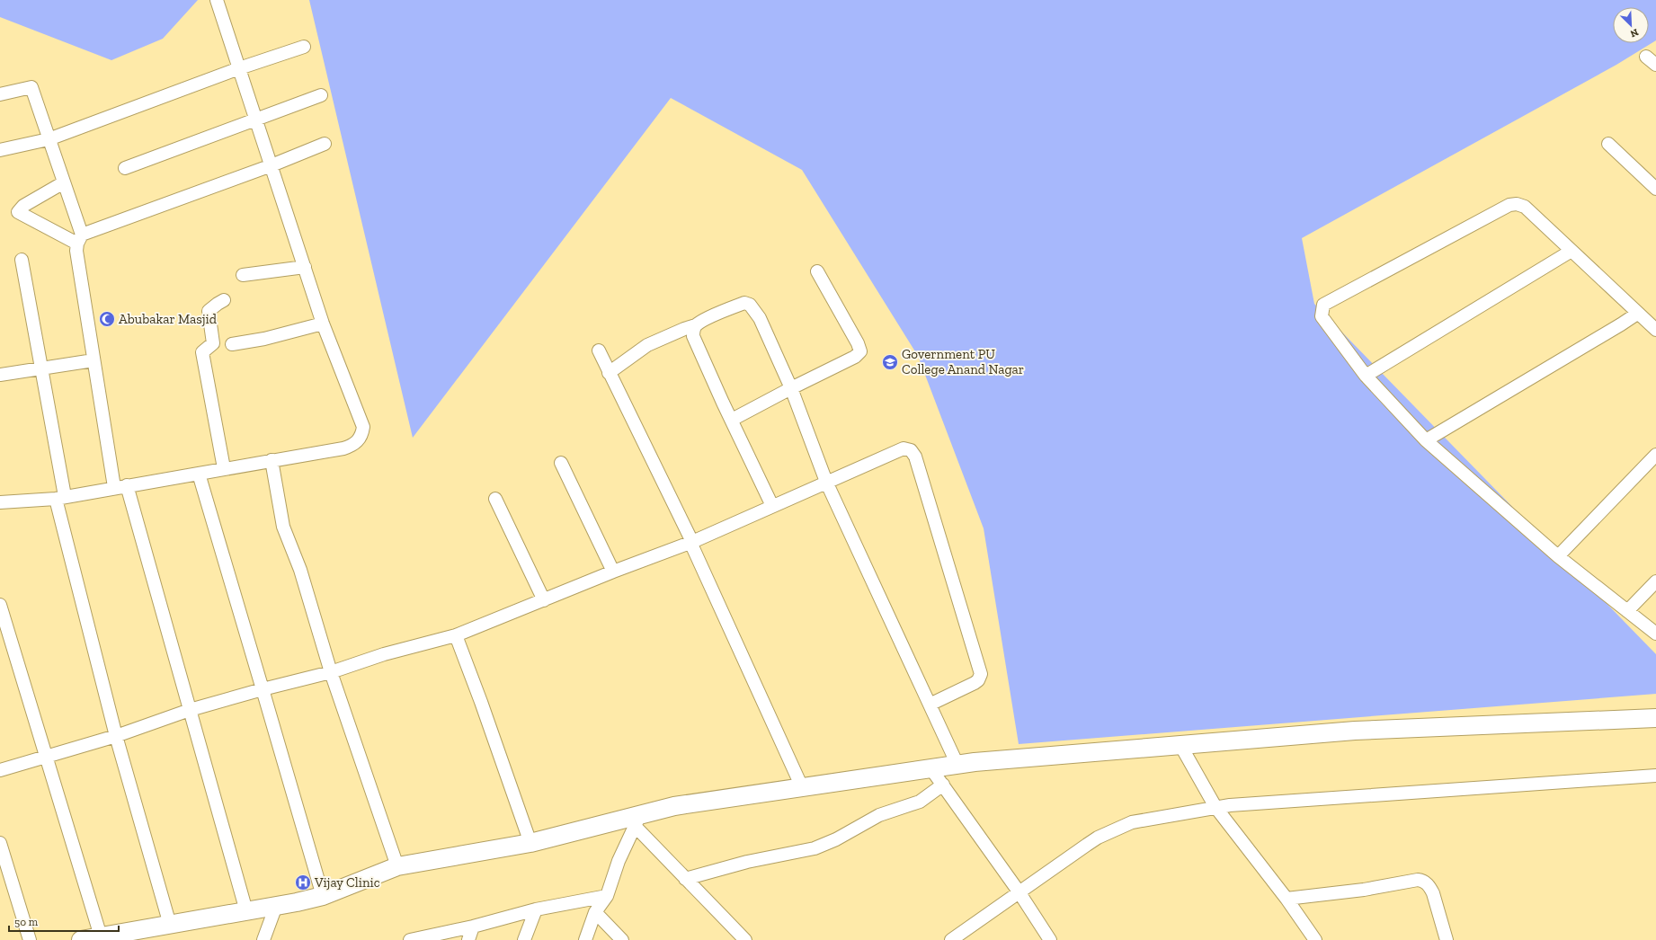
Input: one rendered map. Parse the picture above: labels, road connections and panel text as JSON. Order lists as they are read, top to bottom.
{
  "places": {
    "mosque": ["Abubakar Masjid"],
    "school or university": ["Government PU College Anand Nagar"],
    "hospital": ["Vijay Clinic"]
  },
  "scale_bar": "50 m",
  "north": "bottom right"
}
